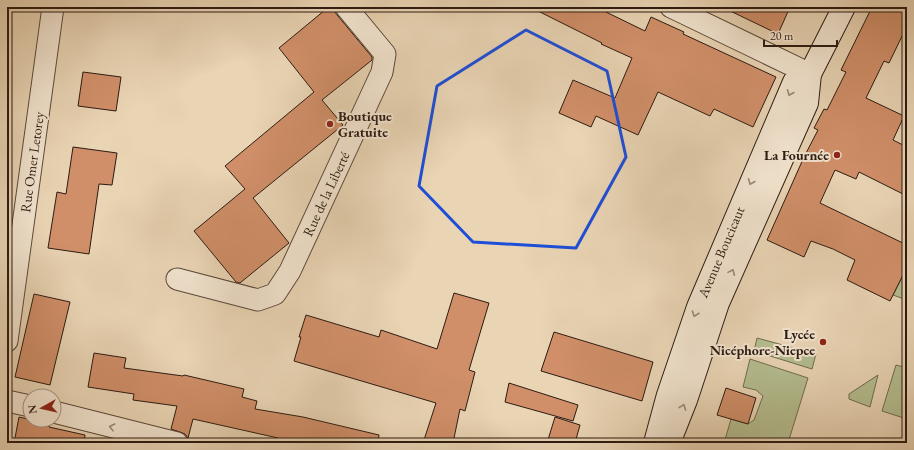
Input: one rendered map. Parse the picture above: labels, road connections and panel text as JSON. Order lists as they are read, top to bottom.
{
  "streets": {
    "main road": ["Avenue Boucicaut"],
    "street": ["Rue Omer Letorey", "Rue de la Liberté"]
  },
  "places": ["Boutique Gratuite", "La Fournée", "Lycée Nicéphore-Niepce"],
  "scale_bar": "20 m",
  "north": "left"
}
